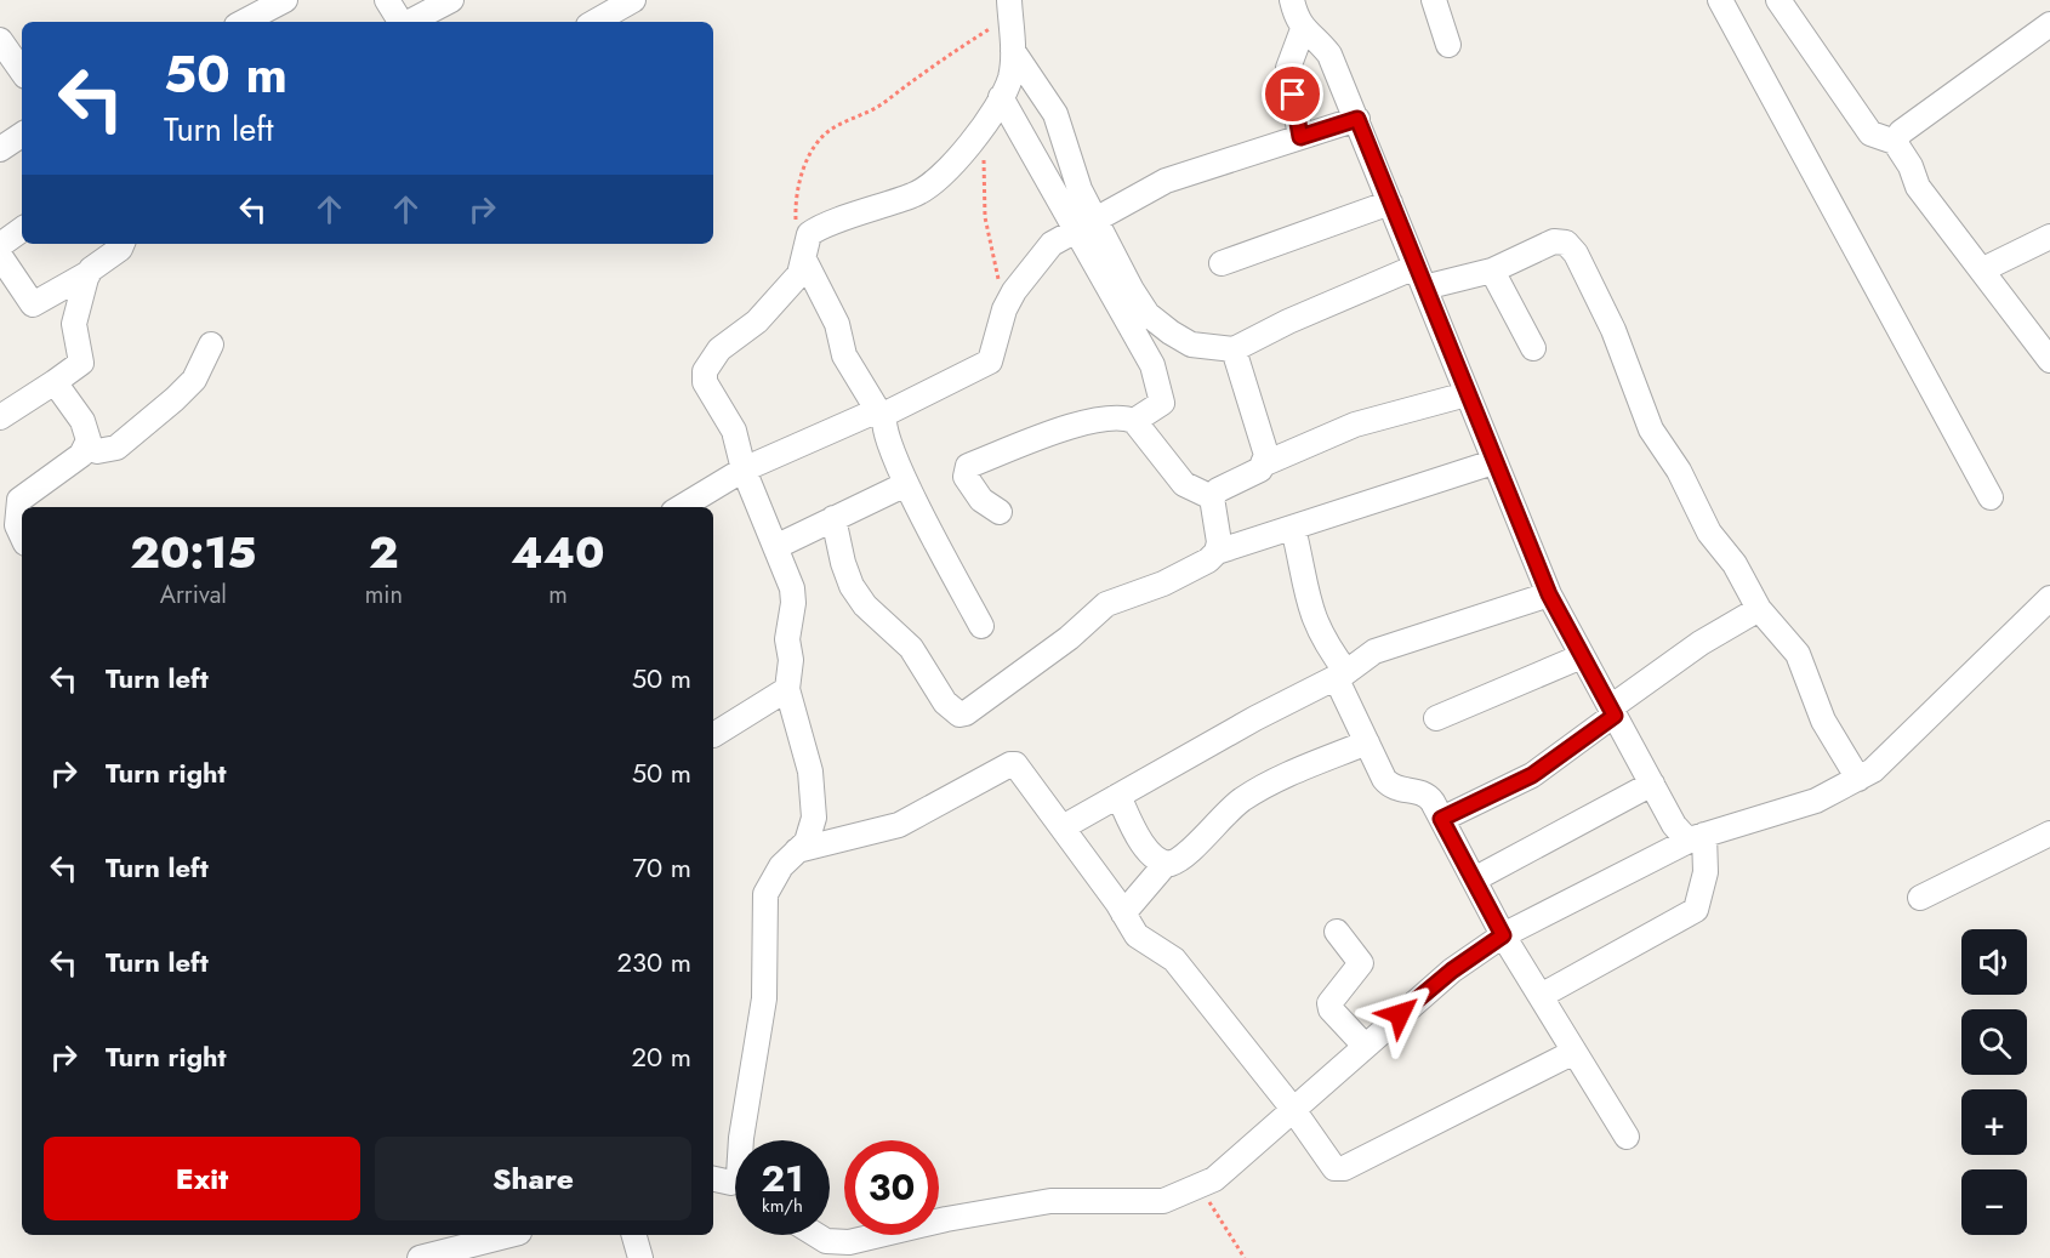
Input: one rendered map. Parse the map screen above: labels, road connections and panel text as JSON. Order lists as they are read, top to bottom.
{
  "page": {
    "turn": ["50 m", "Turn left"],
    "eta": [
      "20:15",
      "Arrival",
      "2",
      "min",
      "440",
      "m"
    ],
    "list": [
      {
        "name": "Turn left",
        "value": "50 m"
      },
      {
        "name": "Turn right",
        "value": "50 m"
      },
      {
        "name": "Turn left",
        "value": "70 m"
      },
      {
        "name": "Turn left",
        "value": "230 m"
      },
      {
        "name": "Turn right",
        "value": "20 m"
      }
    ],
    "map_buttons": ["+", "−"],
    "buttons": ["Exit", "Share"],
    "speed": "21 km/h",
    "limit": "30"
  }
}
